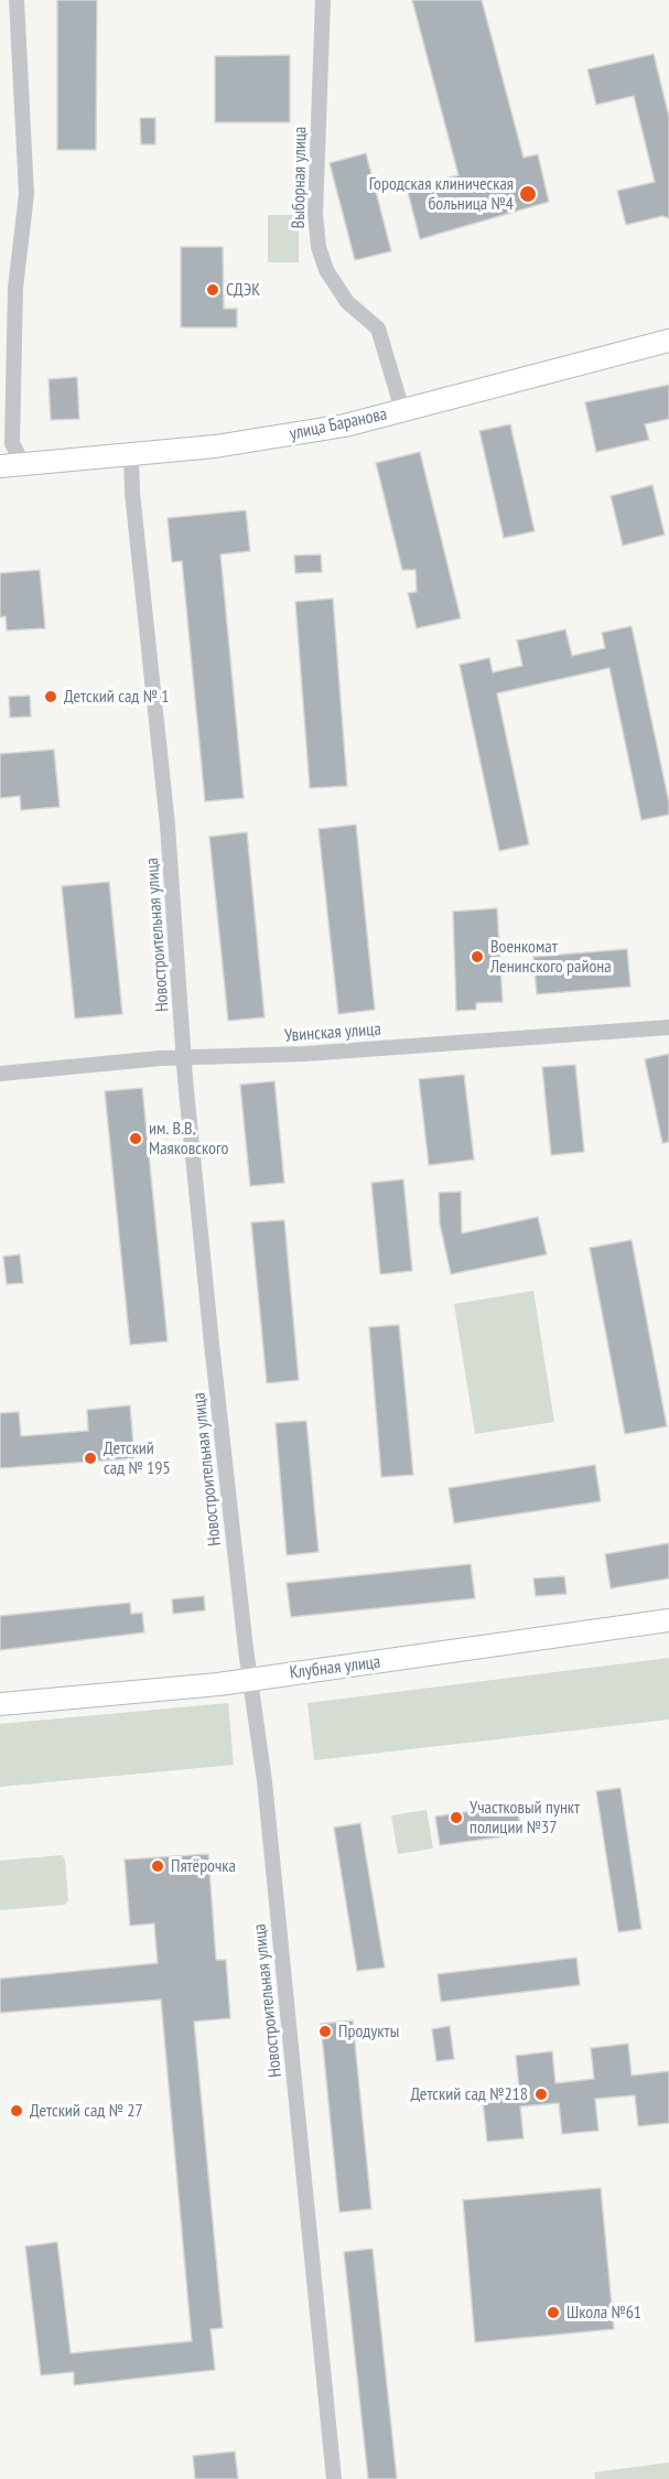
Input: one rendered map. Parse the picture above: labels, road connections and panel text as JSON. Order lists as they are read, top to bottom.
{
  "streets": {
    "street": [
      "Выборная улица",
      "улица Баранова",
      "Новостроительная улица",
      "Увинская улица",
      "Клубная улица"
    ]
  },
  "crossings": [
    ["Выборная улица", "улица Баранова"],
    ["улица Баранова", "Новостроительная улица"],
    ["Новостроительная улица", "Увинская улица"],
    ["Новостроительная улица", "Клубная улица"]
  ],
  "places": [
    "Городская клиническая больница №4",
    "СДЭК",
    "Детский сад № 1",
    "Военкомат Ленинского района",
    "им. В.В. Маяковского",
    "Детский сад № 195",
    "Участковый пункт полиции №37",
    "Пятёрочка",
    "Продукты",
    "Детский сад №218",
    "Детский сад № 27",
    "Школа №61"
  ]
}
